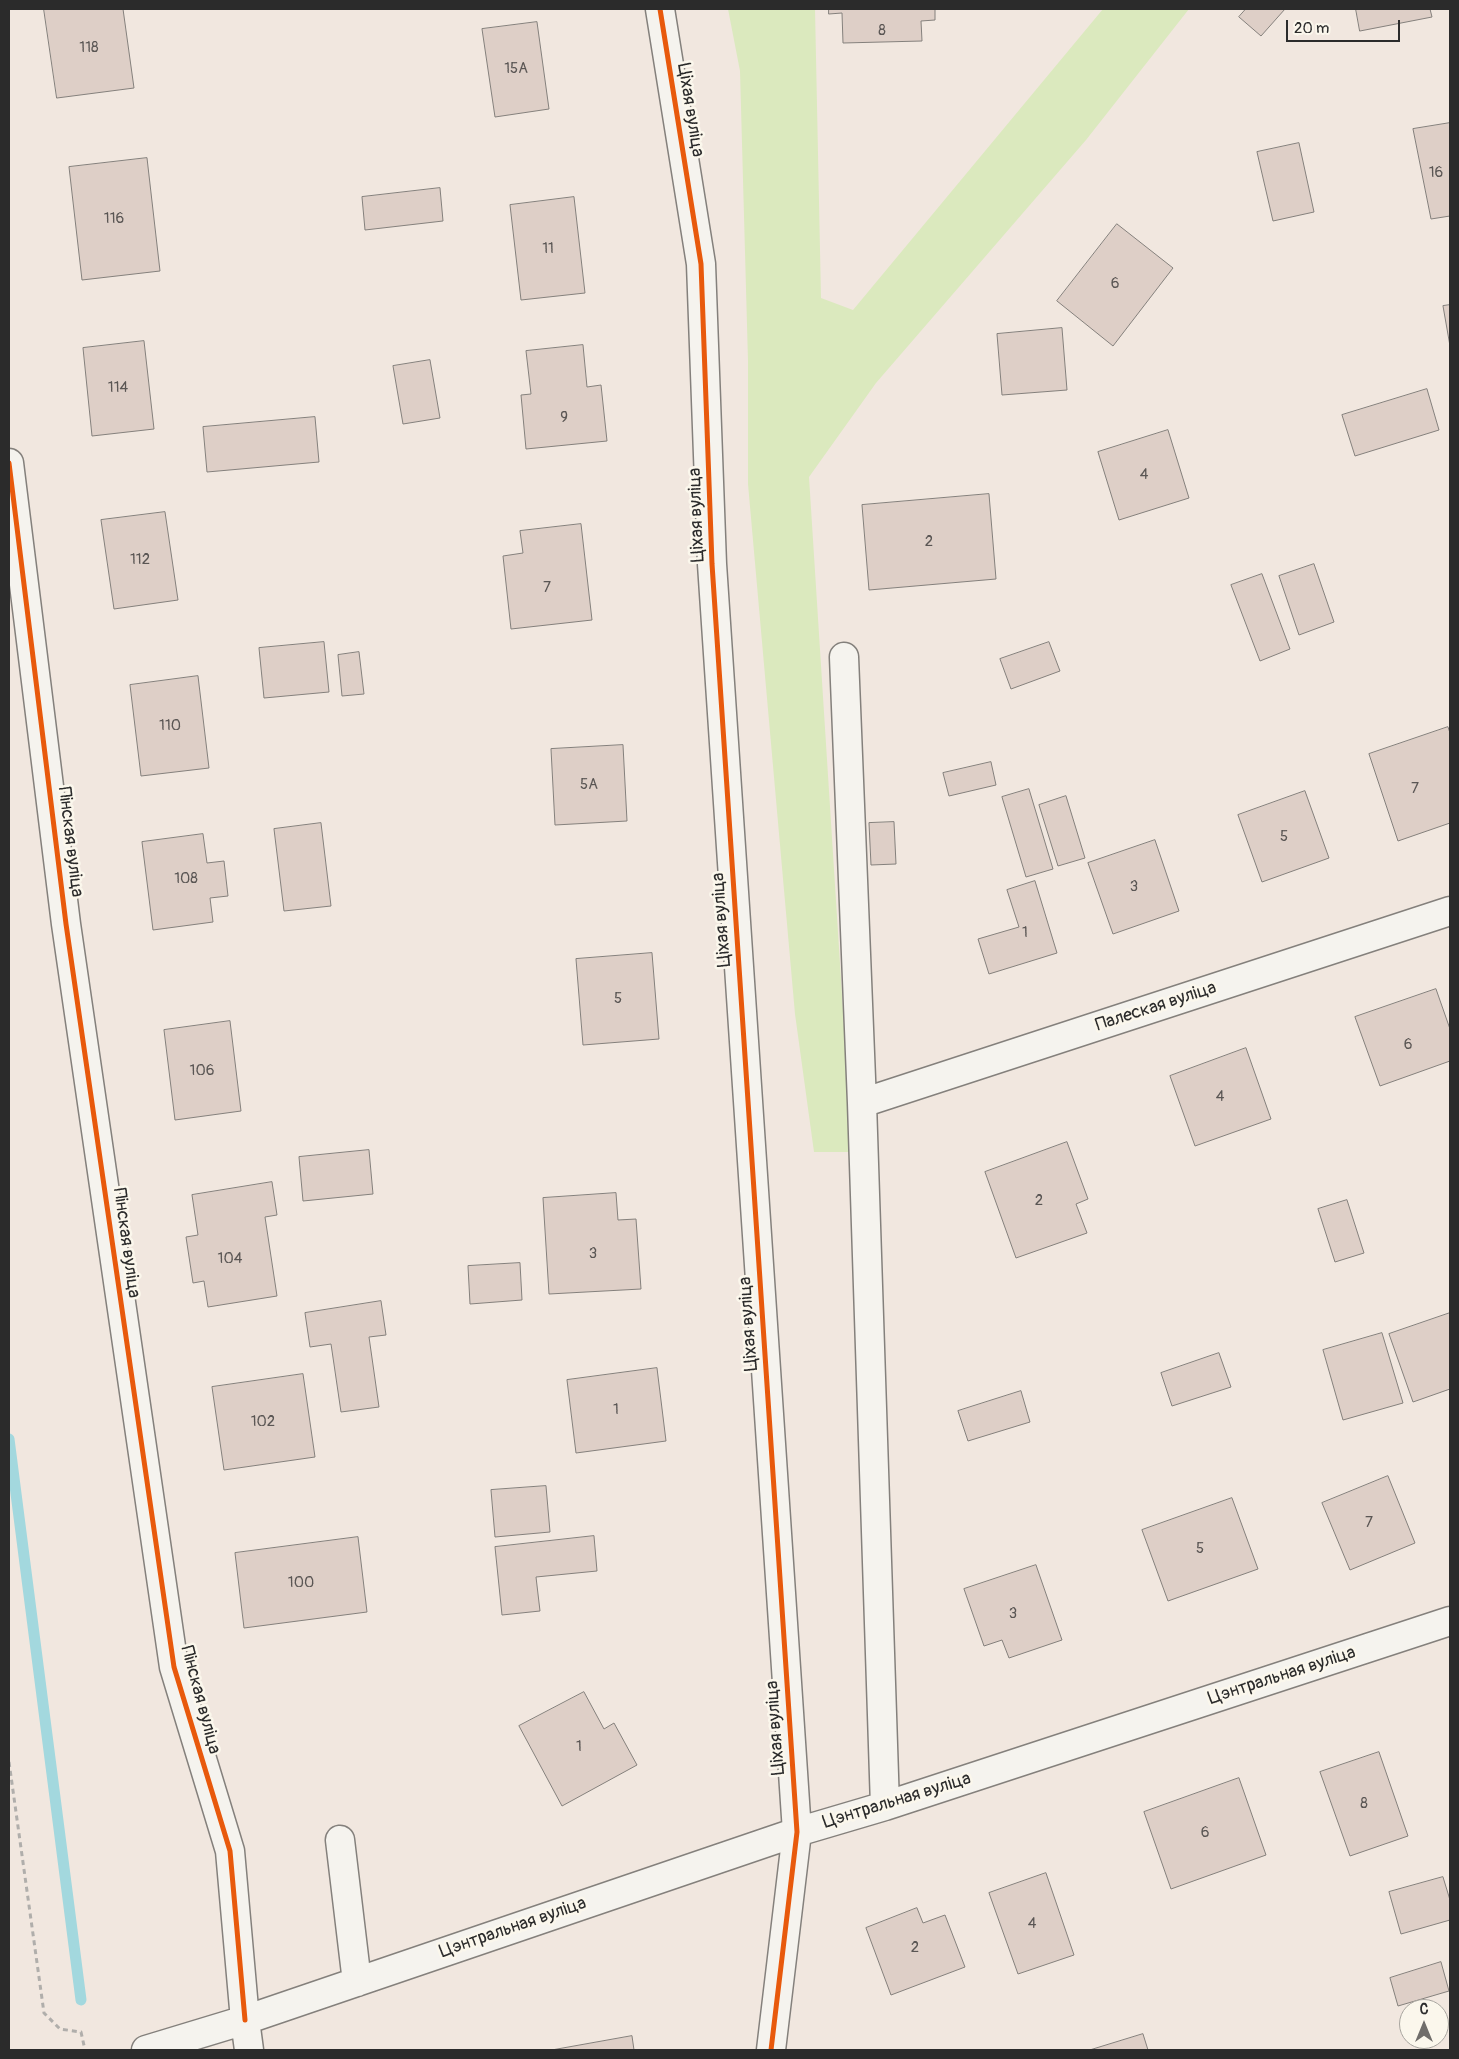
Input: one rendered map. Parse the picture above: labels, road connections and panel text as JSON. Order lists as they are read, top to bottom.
{
  "streets": {
    "street": [
      "Ціхая вуліца",
      "Пінская вуліца",
      "Палеская вуліца",
      "Цэнтральная вуліца"
    ]
  },
  "crossings": [
    ["Ціхая вуліца", "Цэнтральная вуліца"],
    ["Пінская вуліца", "Цэнтральная вуліца"]
  ],
  "house_numbers": [
    "8",
    "118",
    "15А",
    "16",
    "116",
    "11",
    "6",
    "114",
    "9",
    "4",
    "2",
    "112",
    "7",
    "110",
    "5А",
    "7",
    "5",
    "108",
    "3",
    "1",
    "5",
    "6",
    "106",
    "4",
    "2",
    "3",
    "104",
    "1",
    "102",
    "7",
    "5",
    "100",
    "3",
    "1",
    "8",
    "6",
    "4",
    "2"
  ],
  "scale_bar": "20 m",
  "north": "top"
}
